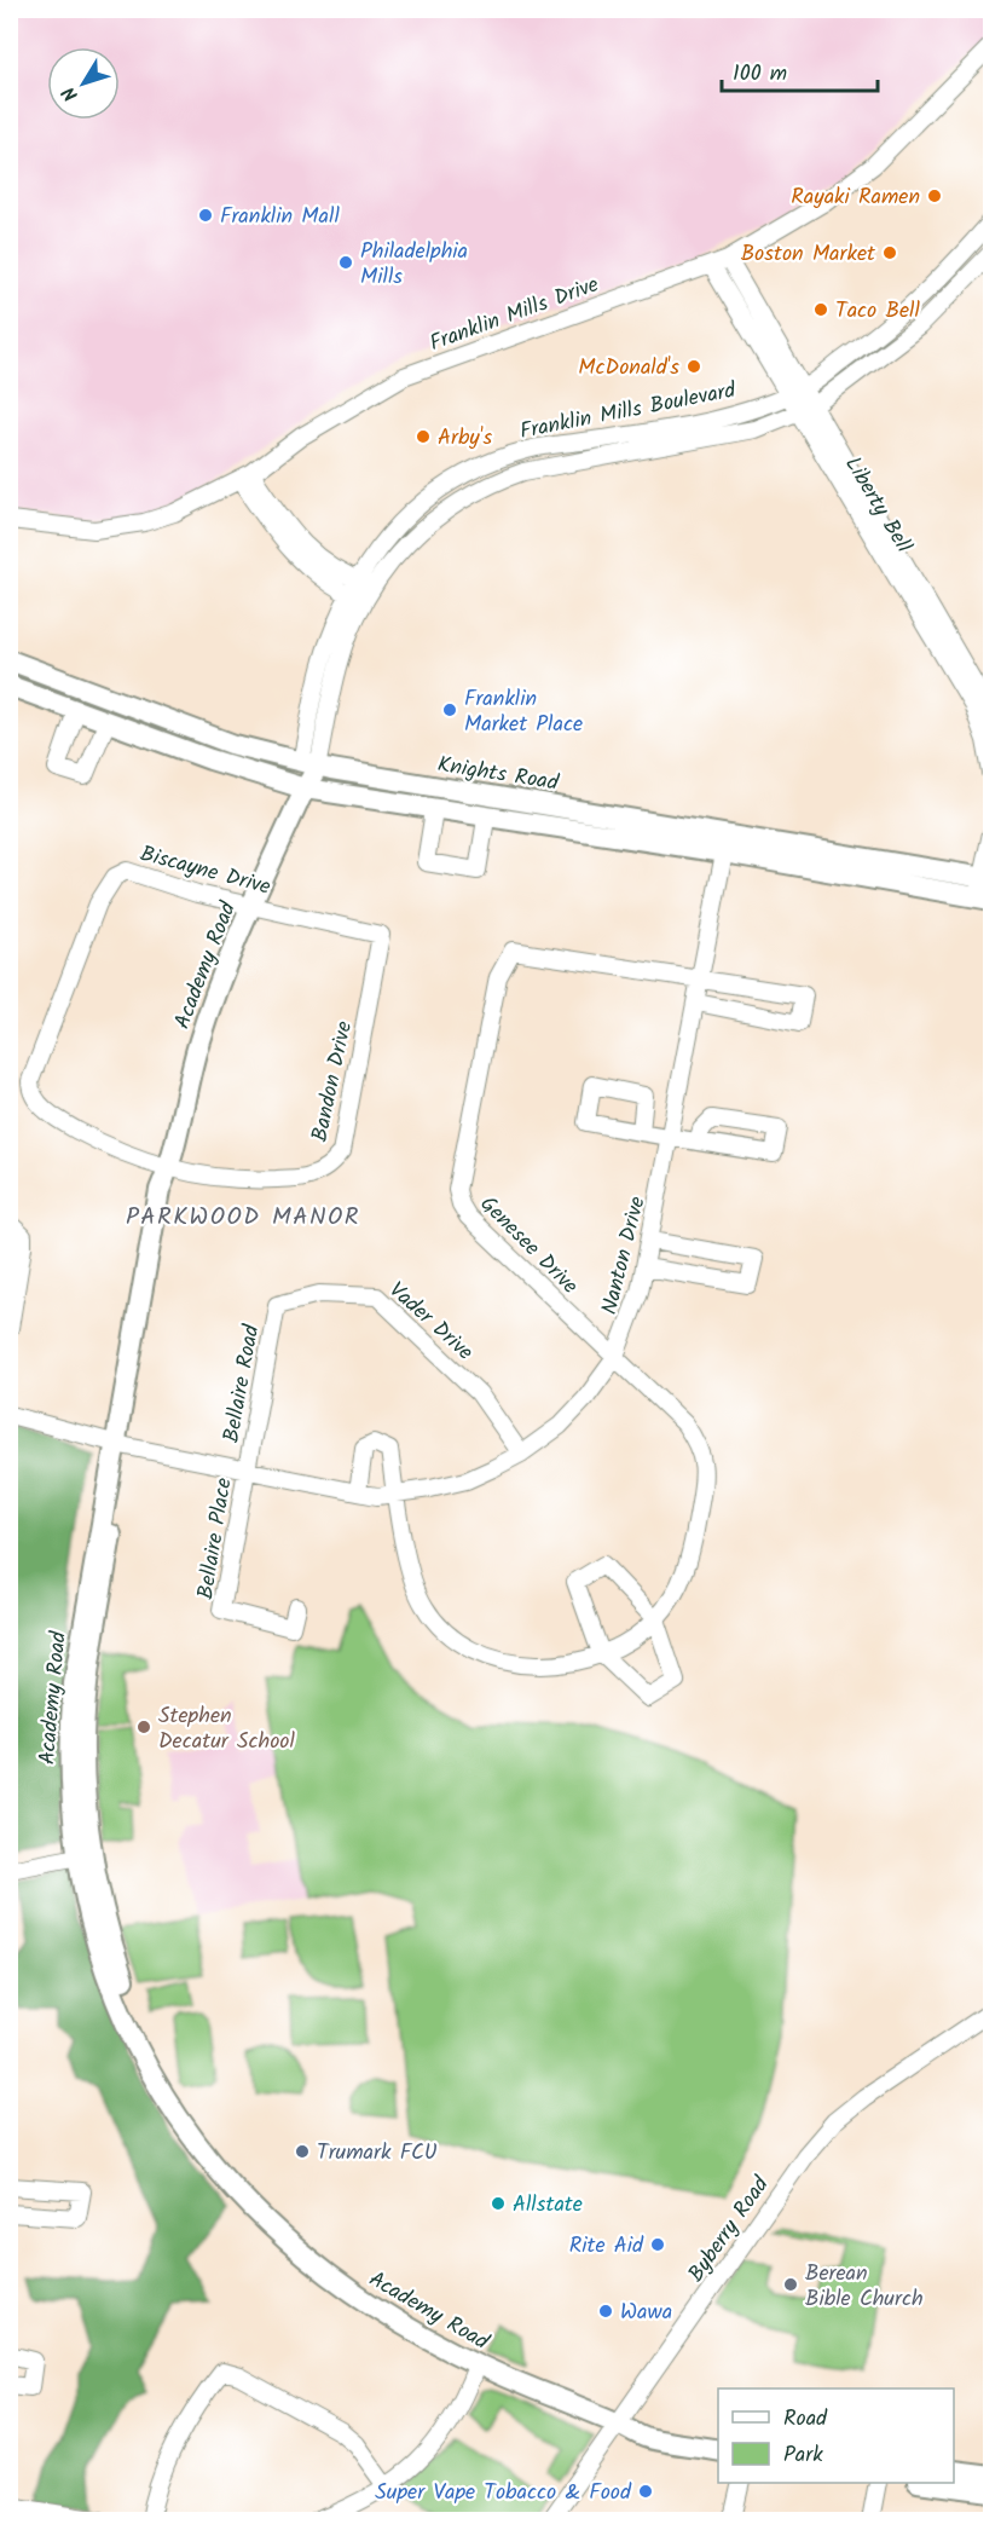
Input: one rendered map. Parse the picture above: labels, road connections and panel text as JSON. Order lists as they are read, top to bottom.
{
  "streets": {
    "main road": ["Knights Road", "Academy Road"],
    "street": [
      "Franklin Mills Drive",
      "Franklin Mills Boulevard",
      "Liberty Bell",
      "Biscayne Drive",
      "Bandon Drive",
      "Genesee Drive",
      "Nanton Drive",
      "Vader Drive",
      "Bellaire Road",
      "Bellaire Place",
      "Byberry Road"
    ]
  },
  "crossings": [
    ["Franklin Mills Drive", "Liberty Bell"],
    ["Franklin Mills Boulevard", "Liberty Bell"],
    ["Franklin Mills Boulevard", "Knights Road"],
    ["Biscayne Drive", "Academy Road"],
    ["Biscayne Drive", "Bandon Drive"],
    ["Academy Road", "Bandon Drive"],
    ["Academy Road", "Nanton Drive"],
    ["Academy Road", "Byberry Road"],
    ["Genesee Drive", "Nanton Drive"],
    ["Nanton Drive", "Vader Drive"],
    ["Nanton Drive", "Bellaire Road"],
    ["Nanton Drive", "Bellaire Place"],
    ["Vader Drive", "Bellaire Road"],
    ["Bellaire Road", "Bellaire Place"]
  ],
  "districts": ["PARKWOOD MANOR"],
  "places": [
    "Rayaki Ramen",
    "Franklin Mall",
    "Boston Market",
    "Philadelphia Mills",
    "Taco Bell",
    "McDonald's",
    "Arby's",
    "Franklin Market Place",
    "Stephen Decatur School",
    "Trumark FCU",
    "Allstate",
    "Rite Aid",
    "Berean Bible Church",
    "Wawa",
    "Super Vape Tobacco & Food"
  ],
  "legend": ["Road", "Park"],
  "scale_bar": "100 m",
  "north": "bottom left"
}
